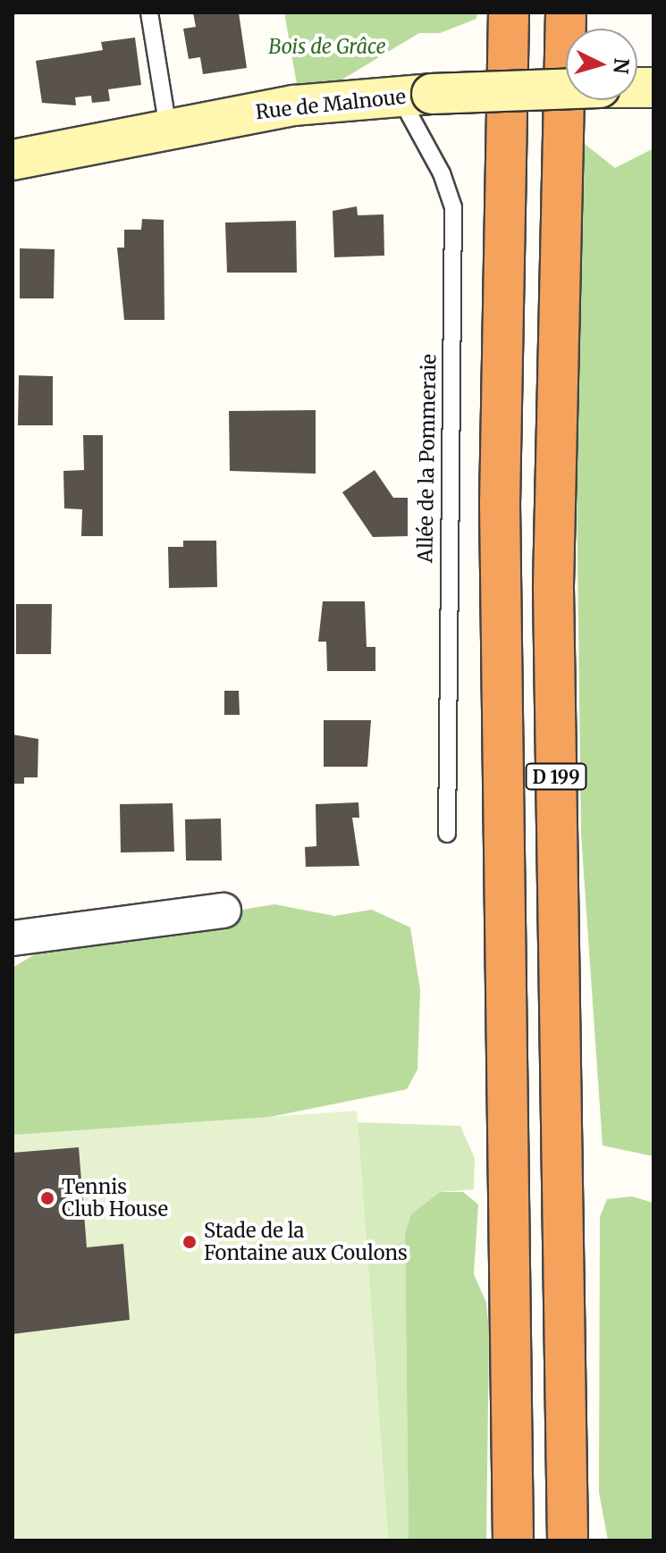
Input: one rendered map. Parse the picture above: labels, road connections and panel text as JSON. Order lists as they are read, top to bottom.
{
  "streets": {
    "highway": ["D 199"],
    "main road": ["Rue de Malnoue"],
    "lane": ["Allée de la Pommeraie"]
  },
  "crossings": [
    ["Rue de Malnoue", "Allée de la Pommeraie"]
  ],
  "parks": ["Bois de Grâce"],
  "places": ["Tennis Club House", "Stade de la Fontaine aux Coulons"],
  "north": "right"
}
